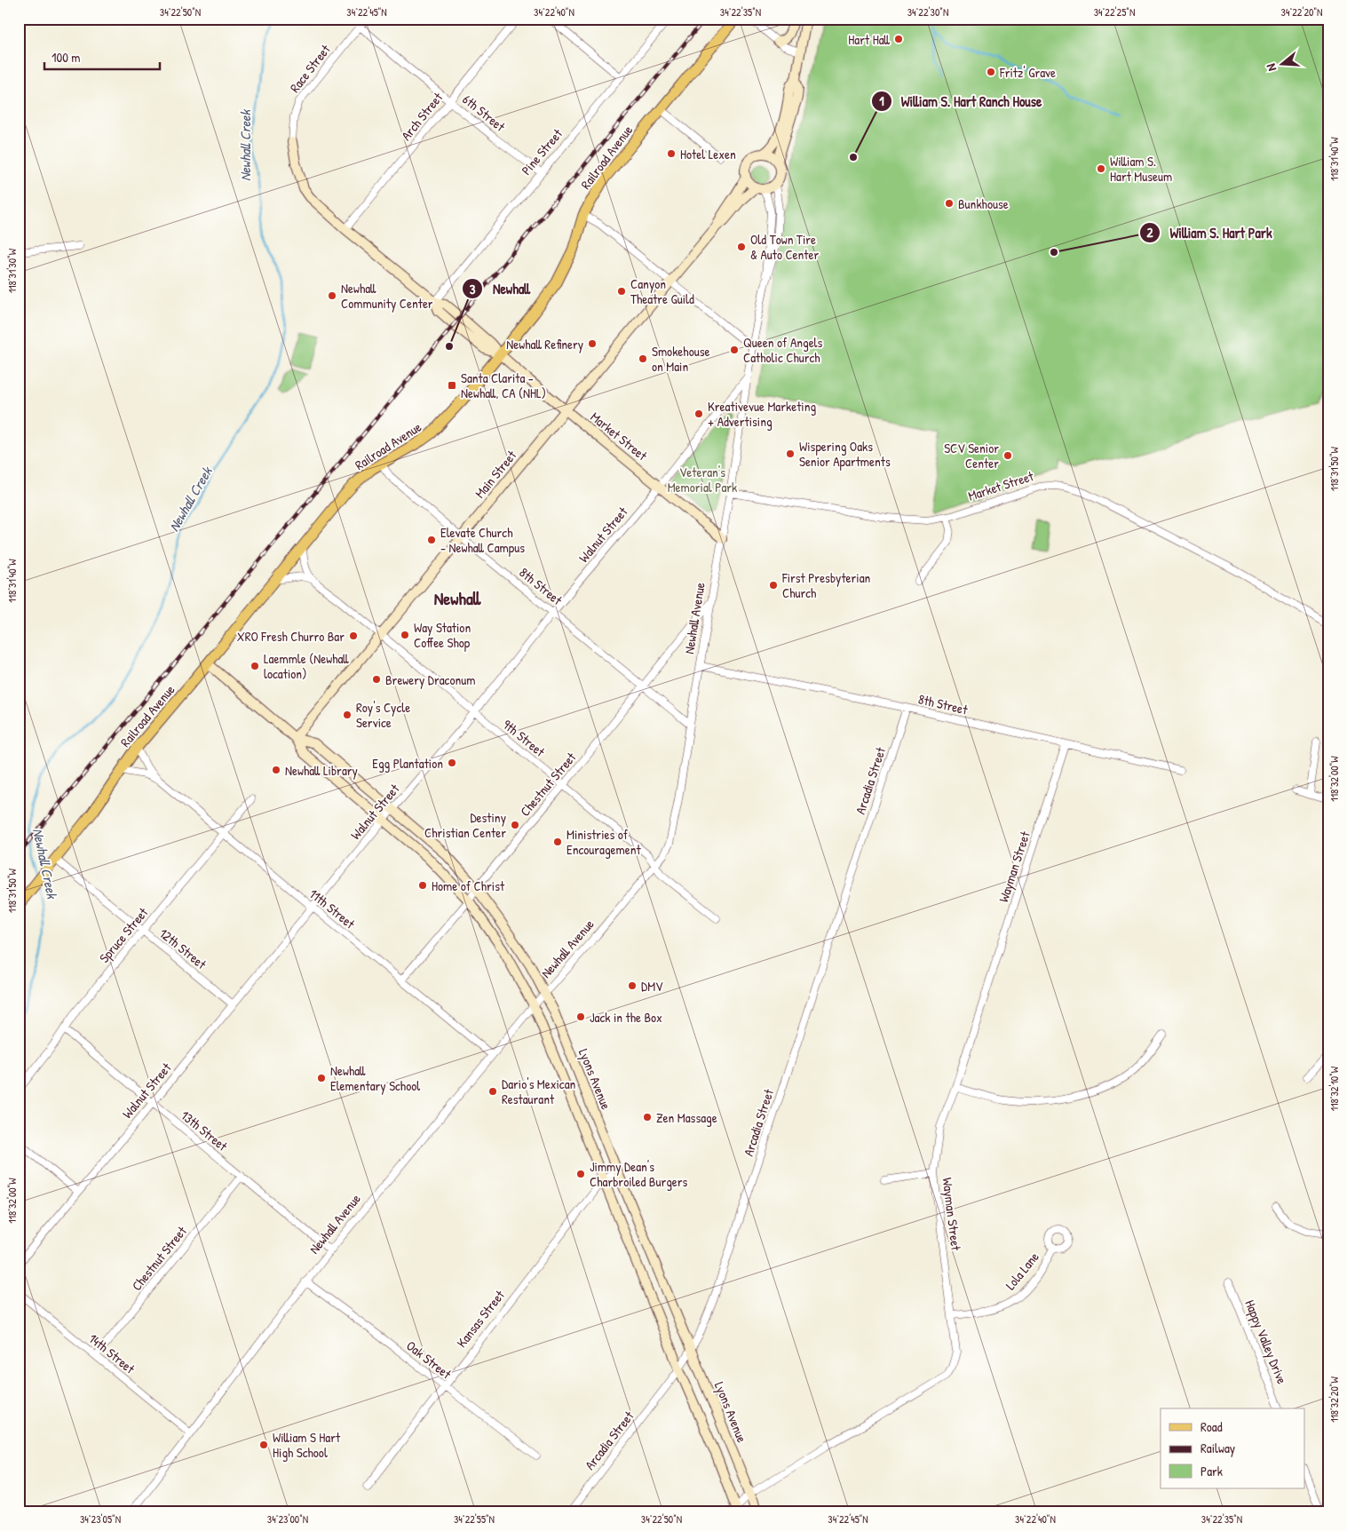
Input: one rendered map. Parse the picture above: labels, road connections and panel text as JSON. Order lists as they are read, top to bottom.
{
  "streets": {
    "main road": [
      "Railroad Avenue",
      "Market Street",
      "Main Street",
      "Lyons Avenue"
    ],
    "street": [
      "Race Street",
      "6th Street",
      "Arch Street",
      "Pine Street",
      "Walnut Street",
      "8th Street",
      "Newhall Avenue",
      "9th Street",
      "Arcadia Street",
      "Chestnut Street",
      "Wayman Street",
      "11th Street",
      "Spruce Street",
      "12th Street",
      "13th Street",
      "Lola Lane",
      "Kansas Street",
      "Happy Valley Drive",
      "14th Street",
      "Oak Street"
    ]
  },
  "crossings": [
    ["Race Street", "6th Street"],
    ["Race Street", "Market Street"],
    ["6th Street", "Arch Street"],
    ["6th Street", "Pine Street"],
    ["Arch Street", "Market Street"],
    ["Pine Street", "Market Street"],
    ["Railroad Avenue", "Market Street"],
    ["Railroad Avenue", "8th Street"],
    ["Railroad Avenue", "11th Street"],
    ["Railroad Avenue", "12th Street"],
    ["Railroad Avenue", "Lyons Avenue"],
    ["Market Street", "Main Street"],
    ["Market Street", "Walnut Street"],
    ["Market Street", "Newhall Avenue"],
    ["Main Street", "8th Street"],
    ["Main Street", "Newhall Avenue"],
    ["Main Street", "9th Street"],
    ["Main Street", "Lyons Avenue"],
    ["Walnut Street", "8th Street"],
    ["Walnut Street", "Newhall Avenue"],
    ["Walnut Street", "9th Street"],
    ["Walnut Street", "11th Street"],
    ["Walnut Street", "12th Street"],
    ["Walnut Street", "Lyons Avenue"],
    ["Walnut Street", "13th Street"],
    ["8th Street", "Newhall Avenue"],
    ["8th Street", "Arcadia Street"],
    ["8th Street", "Chestnut Street"],
    ["8th Street", "Wayman Street"],
    ["Newhall Avenue", "9th Street"],
    ["Newhall Avenue", "Chestnut Street"],
    ["Newhall Avenue", "11th Street"],
    ["Newhall Avenue", "Lyons Avenue"],
    ["Newhall Avenue", "13th Street"],
    ["Newhall Avenue", "14th Street"],
    ["Newhall Avenue", "Oak Street"],
    ["9th Street", "Chestnut Street"],
    ["Arcadia Street", "Lyons Avenue"],
    ["Chestnut Street", "11th Street"],
    ["Chestnut Street", "Lyons Avenue"],
    ["Chestnut Street", "13th Street"],
    ["Chestnut Street", "14th Street"],
    ["Wayman Street", "Lyons Avenue"],
    ["Wayman Street", "Lola Lane"],
    ["11th Street", "Spruce Street"],
    ["Spruce Street", "12th Street"],
    ["Spruce Street", "13th Street"],
    ["Lyons Avenue", "Kansas Street"],
    ["Kansas Street", "Oak Street"]
  ],
  "districts": ["Newhall"],
  "water": ["Newhall Creek"],
  "parks": ["Veteran's Memorial Park"],
  "places": {
    "other": [
      "Hart Hall",
      "Fritz' Grave",
      "Hotel Lexen",
      "William S. Hart Ranch House",
      "William S. Hart Museum",
      "Bunkhouse",
      "Old Town Tire & Auto Center",
      "William S. Hart Park",
      "Canyon Theatre Guild",
      "Newhall Community Center",
      "Newhall Refinery",
      "Newhall",
      "Queen of Angels Catholic Church",
      "Smokehouse on Main",
      "Kreativevue Marketing + Advertising",
      "Wispering Oaks Senior Apartments",
      "SCV Senior Center",
      "Elevate Church - Newhall Campus",
      "First Presbyterian Church",
      "Way Station Coffee Shop",
      "XRO Fresh Churro Bar",
      "Laemmle (Newhall location)",
      "Brewery Draconum",
      "Roy's Cycle Service",
      "Egg Plantation",
      "Newhall Library",
      "Destiny Christian Center",
      "Ministries of Encouragement",
      "Home of Christ",
      "DMV",
      "Jack in the Box",
      "Newhall Elementary School",
      "Dario's Mexican Restaurant",
      "Zen Massage",
      "Jimmy Dean's Charbroiled Burgers",
      "William S Hart High School"
    ],
    "transit": ["Santa Clarita - Newhall, CA (NHL)"]
  },
  "legend": ["Road", "Railway", "Park"],
  "scale_bar": "100 m",
  "north": "left",
  "coordinates": [
    "34°22'50\"N",
    "34°22'45\"N",
    "34°22'40\"N",
    "34°22'35\"N",
    "34°22'30\"N",
    "34°22'25\"N",
    "34°22'20\"N",
    "118°31'40\"W",
    "118°31'30\"W",
    "118°31'50\"W",
    "118°32'00\"W",
    "118°32'10\"W",
    "118°32'20\"W",
    "34°23'05\"N",
    "34°23'00\"N",
    "34°22'55\"N"
  ]
}
